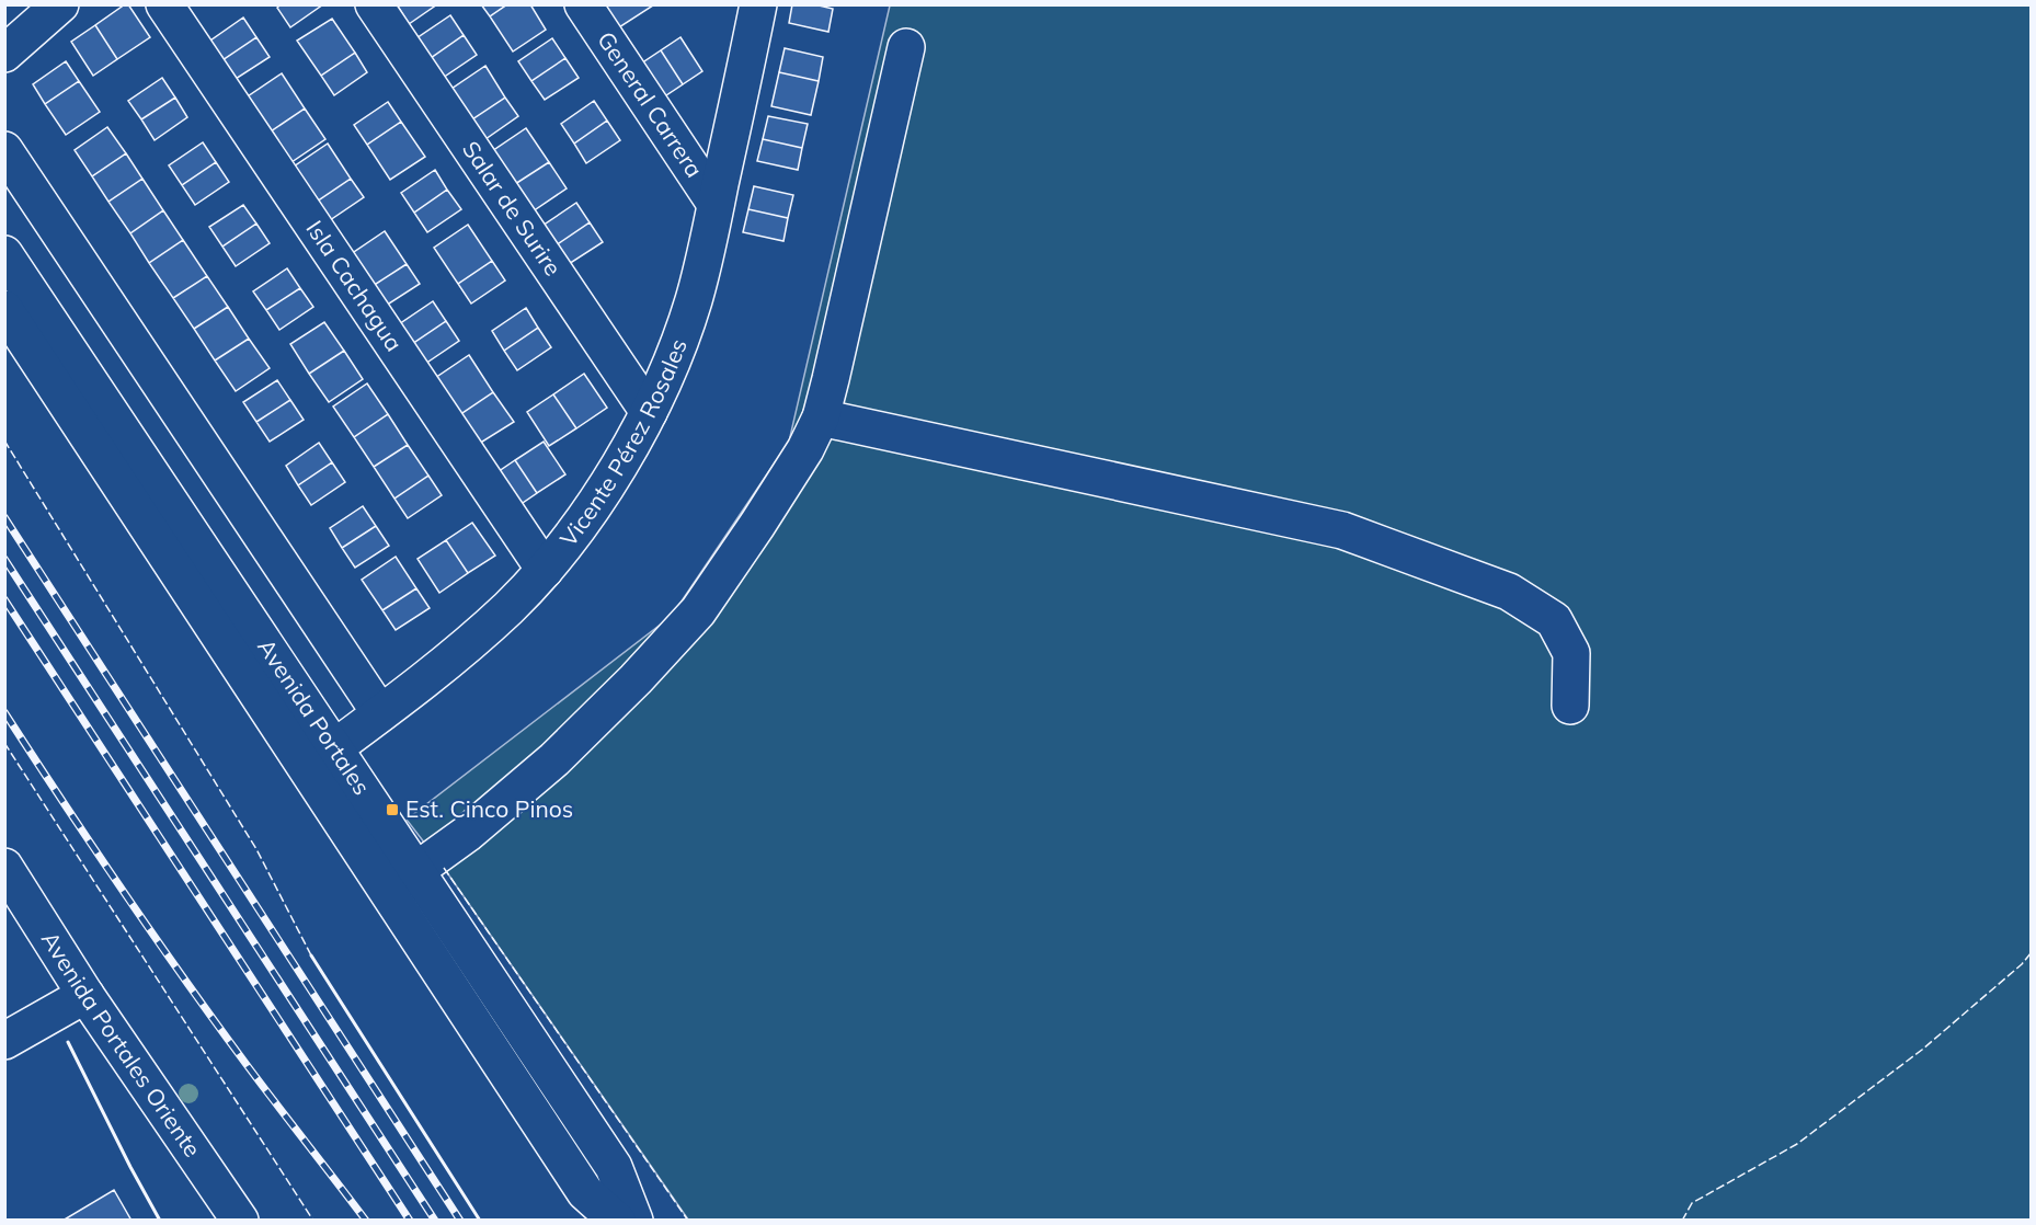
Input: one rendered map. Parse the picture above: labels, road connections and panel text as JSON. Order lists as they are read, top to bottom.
{
  "streets": {
    "street": [
      "General Carrera",
      "Salar de Surire",
      "Isla Cachagua",
      "Vicente Pérez Rosales",
      "Avenida Portales",
      "Avenida Portales Oriente"
    ]
  },
  "crossings": [
    ["General Carrera", "Vicente Pérez Rosales"],
    ["Salar de Surire", "Vicente Pérez Rosales"],
    ["Isla Cachagua", "Vicente Pérez Rosales"],
    ["Vicente Pérez Rosales", "Avenida Portales"]
  ],
  "places": {
    "transit": ["Est. Cinco Pinos"]
  }
}
